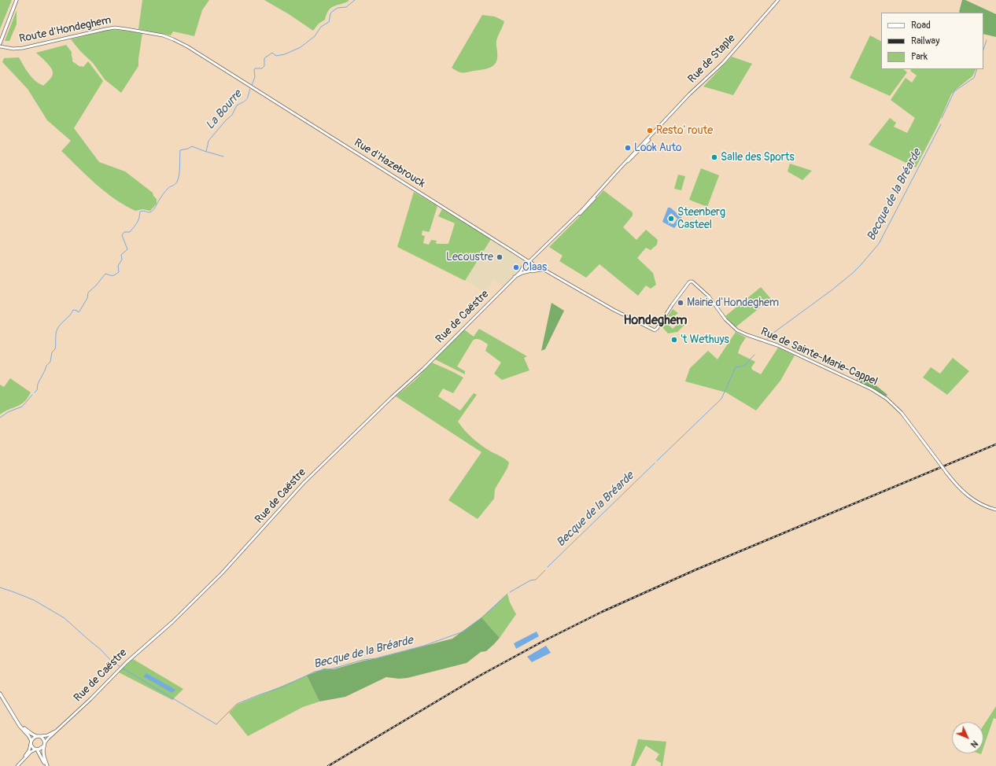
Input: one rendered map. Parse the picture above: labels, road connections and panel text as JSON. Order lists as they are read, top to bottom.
{
  "streets": {
    "street": [
      "Route d'Hondeghem",
      "Rue de Staple",
      "Rue d'Hazebrouck",
      "Rue de Caëstre",
      "Rue de Sainte-Marie-Cappel"
    ]
  },
  "crossings": [
    ["Route d'Hondeghem", "Rue d'Hazebrouck"],
    ["Rue de Staple", "Rue d'Hazebrouck"],
    ["Rue de Staple", "Rue de Caëstre"],
    ["Rue d'Hazebrouck", "Rue de Caëstre"]
  ],
  "districts": ["Hondeghem"],
  "water": ["La Bourre", "Becque de la Bréarde"],
  "places": [
    "Resto' route",
    "Look Auto",
    "Salle des Sports",
    "Steenberg Casteel",
    "Lecoustre",
    "Claas",
    "Mairie d'Hondeghem",
    "'t Wethuys"
  ],
  "legend": ["Road", "Railway", "Park"],
  "north": "bottom right"
}
